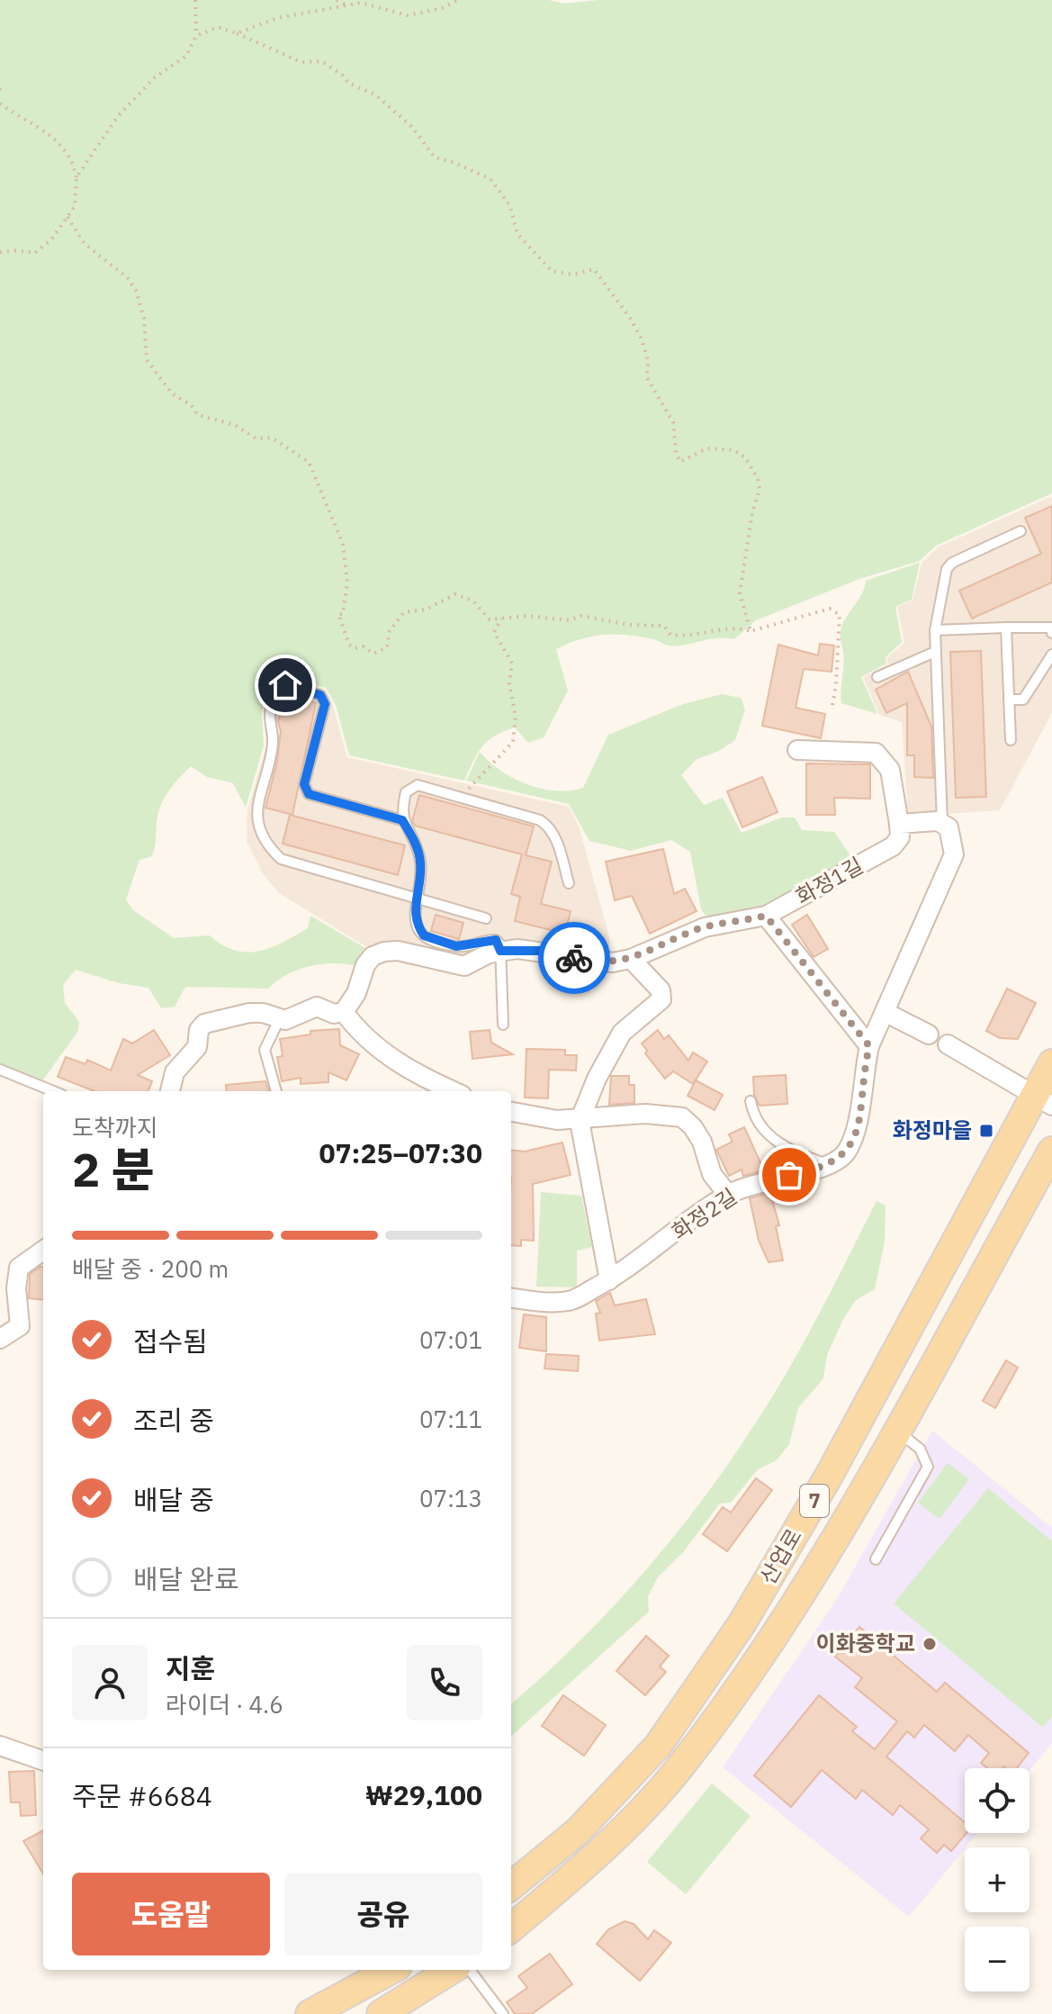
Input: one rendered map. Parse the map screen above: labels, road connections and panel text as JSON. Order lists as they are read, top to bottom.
{
  "streets": {
    "main road": ["7", "산업로"],
    "street": ["화정1길", "화정2길"]
  },
  "places": {
    "transit": ["화정마을"],
    "other": ["이화중학교"]
  },
  "page": {
    "heading": ["2 분", "도착까지", "07:25–07:30"],
    "panel": [
      "지훈",
      "라이더 · 4.6",
      "주문 #6684",
      "₩29,100"
    ],
    "bar": "배달 중 · 200 m",
    "list": [
      ["접수됨", "07:01"],
      ["조리 중", "07:11"],
      ["배달 중", "07:13"],
      "배달 완료"
    ],
    "map_buttons": ["+", "−"],
    "buttons": ["도움말", "공유"]
  }
}
